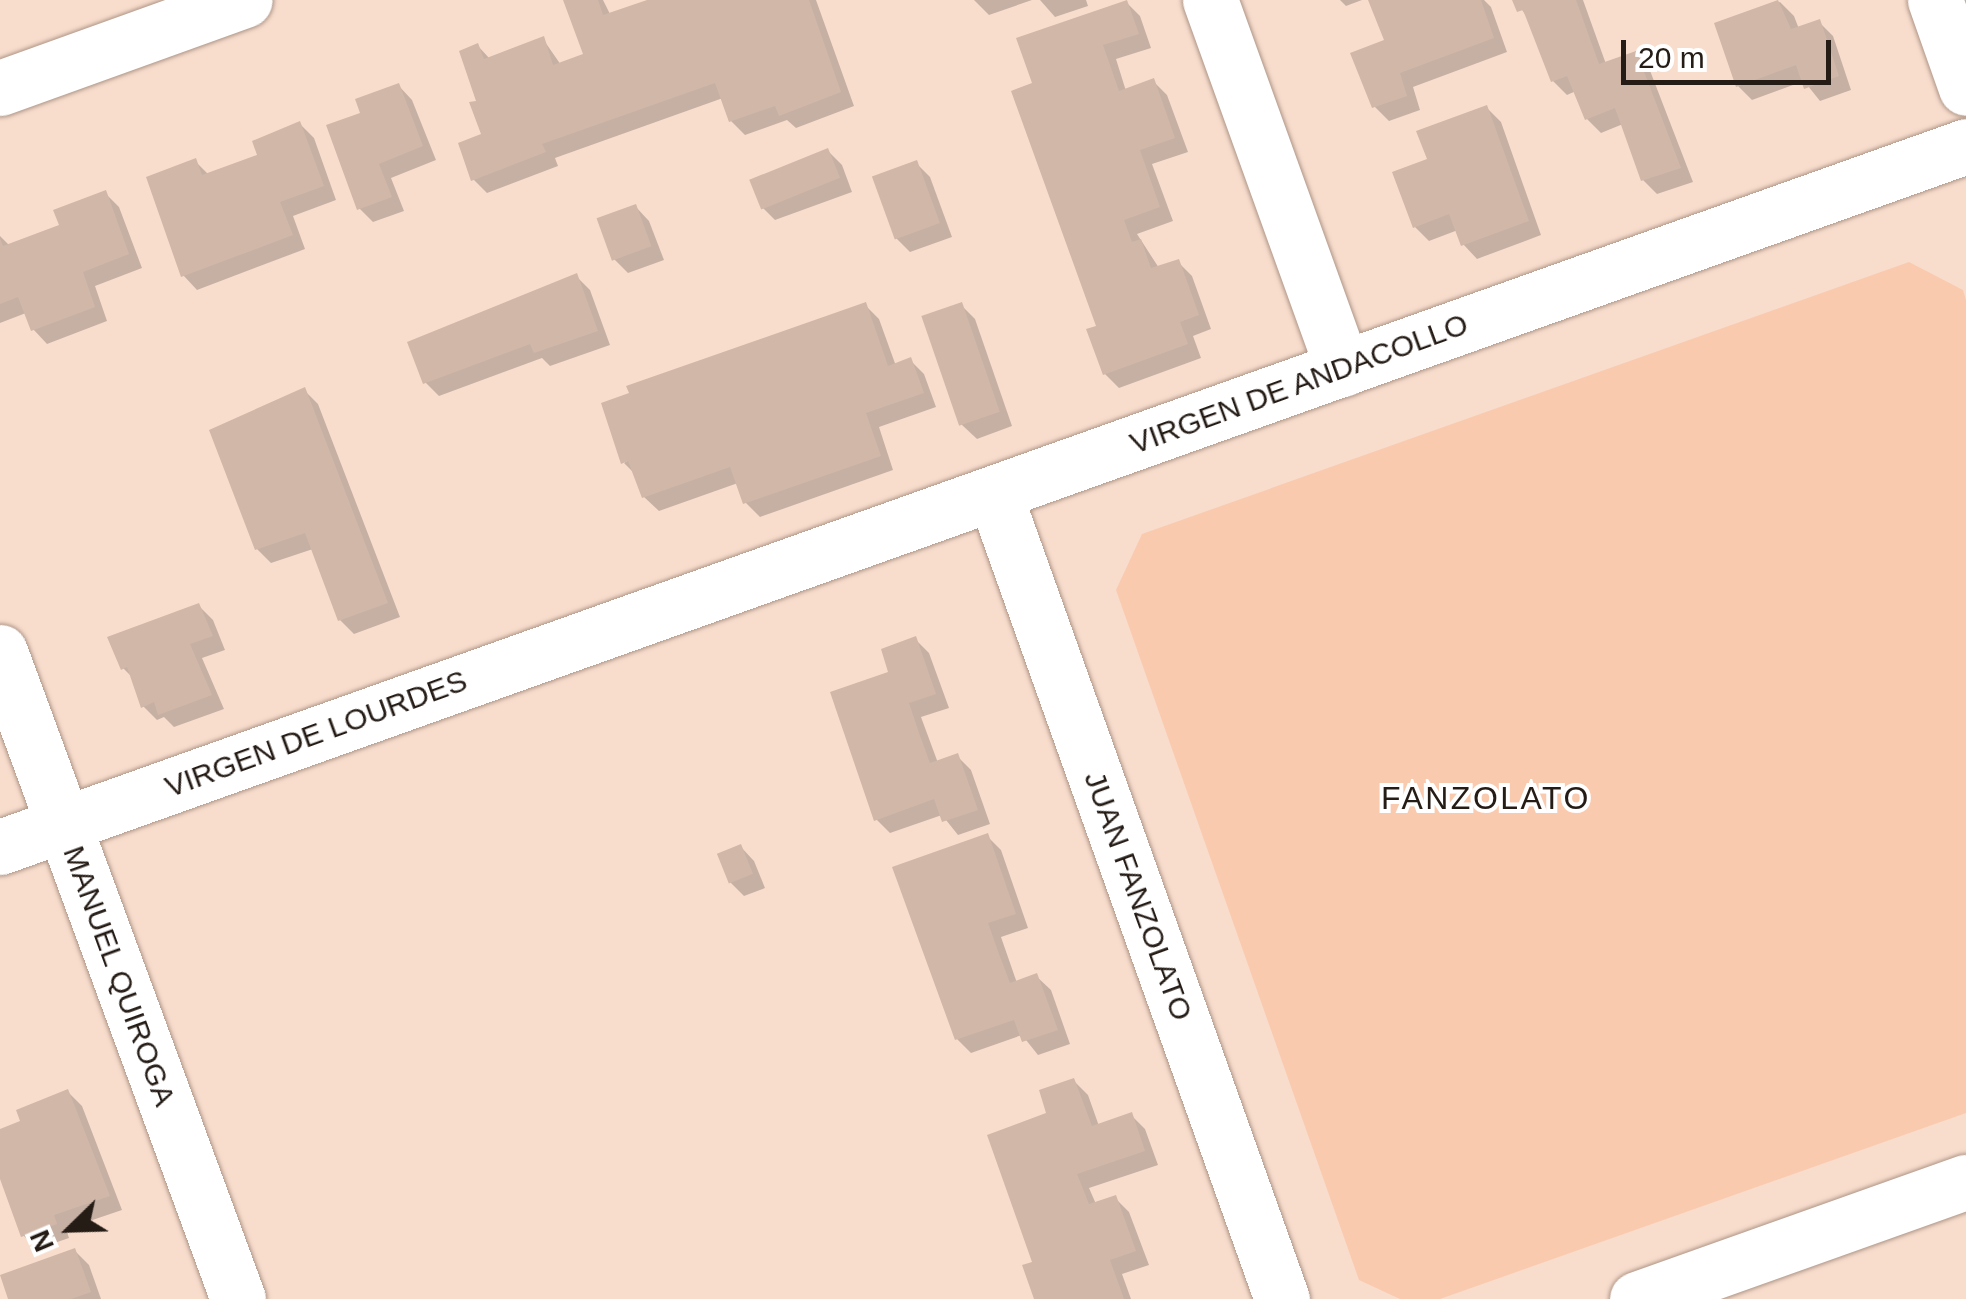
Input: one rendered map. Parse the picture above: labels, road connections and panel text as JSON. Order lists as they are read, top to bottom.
{
  "streets": {
    "street": [
      "VIRGEN DE ANDACOLLO",
      "VIRGEN DE LOURDES",
      "JUAN FANZOLATO",
      "MANUEL QUIROGA"
    ]
  },
  "crossings": [
    ["VIRGEN DE ANDACOLLO", "VIRGEN DE LOURDES"],
    ["VIRGEN DE ANDACOLLO", "JUAN FANZOLATO"],
    ["VIRGEN DE LOURDES", "MANUEL QUIROGA"]
  ],
  "districts": ["FANZOLATO"],
  "scale_bar": "20 m",
  "north": "bottom left"
}
